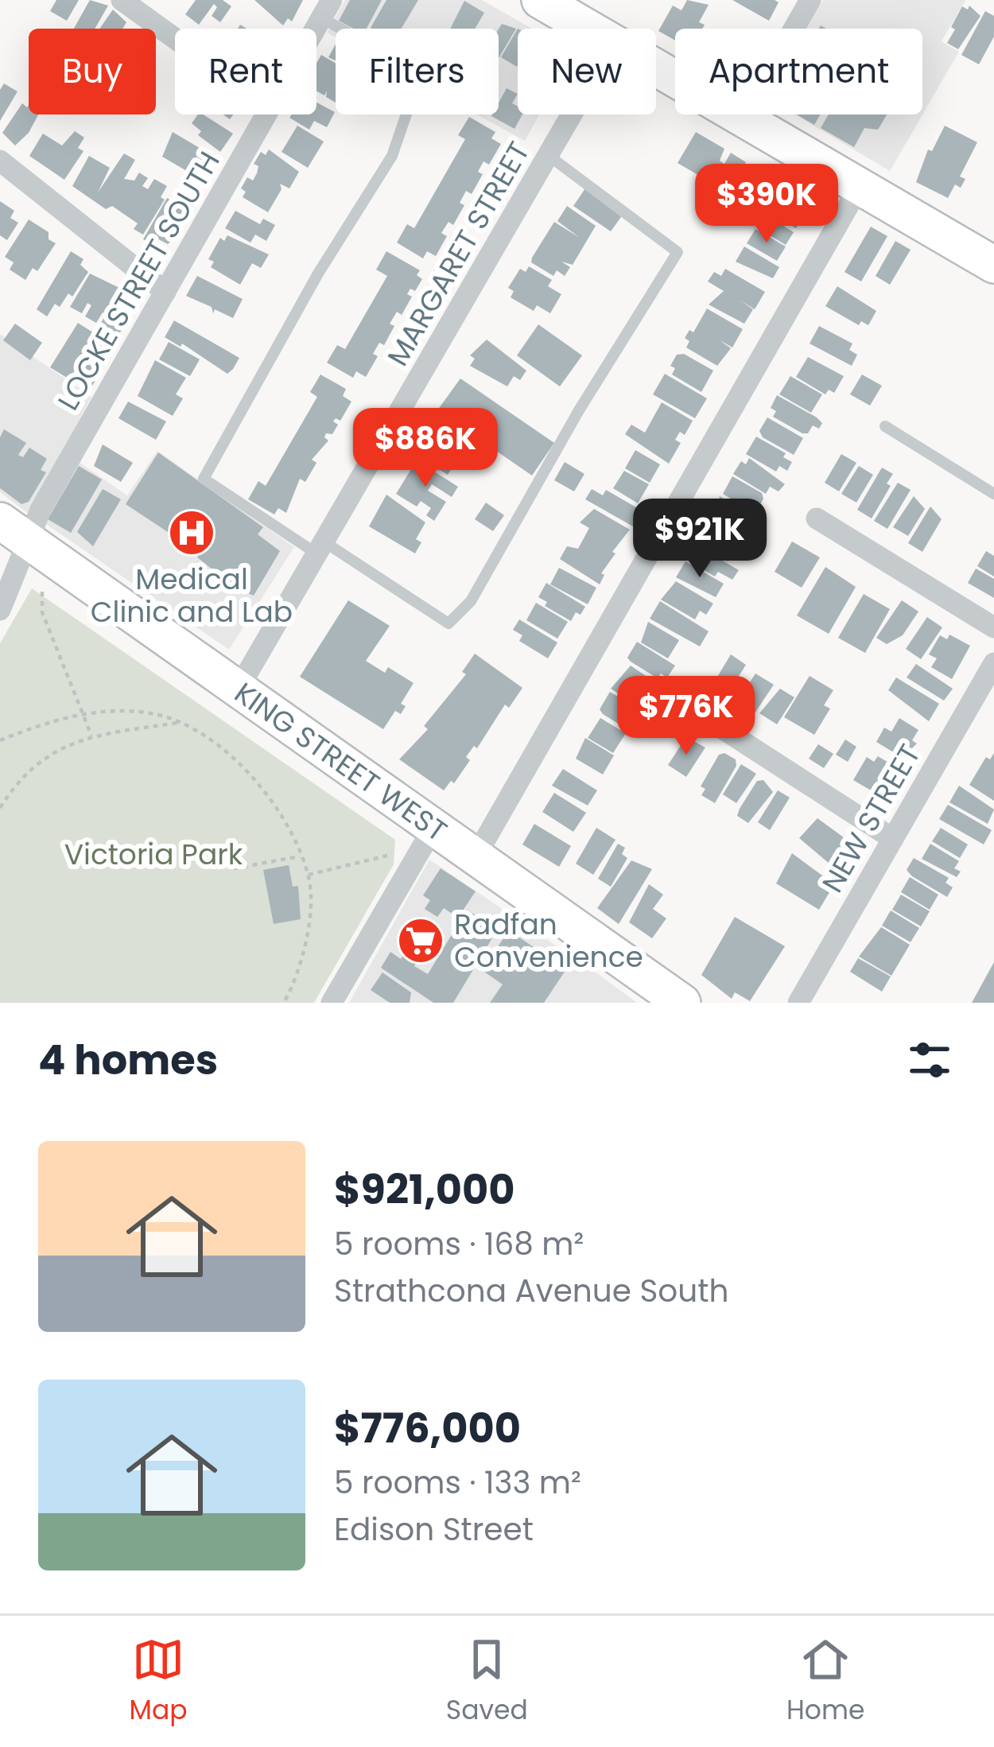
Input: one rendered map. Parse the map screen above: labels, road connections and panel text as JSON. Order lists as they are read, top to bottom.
{
  "streets": {
    "main road": ["KING STREET WEST"],
    "street": ["MARGARET STREET", "LOCKE STREET SOUTH", "NEW STREET"]
  },
  "crossings": [
    ["MARGARET STREET", "KING STREET WEST"],
    ["LOCKE STREET SOUTH", "KING STREET WEST"]
  ],
  "parks": ["Victoria Park"],
  "places": {
    "hospital": ["Medical Clinic and Lab"],
    "supermarket": ["Radfan Convenience"]
  },
  "page": {
    "chip": [
      "Buy",
      "Rent",
      "Filters",
      "New",
      "Apartment"
    ],
    "price": [
      "$390K",
      "$886K",
      "$921K",
      "$776K"
    ],
    "heading": "4 homes",
    "list": [
      {
        "name": "$921,000",
        "note": "5 rooms · 168 m² · Strathcona Avenue South"
      },
      {
        "name": "$776,000",
        "note": "5 rooms · 133 m² · Edison Street"
      }
    ],
    "tabs": ["Map", "Saved", "Home"]
  }
}
